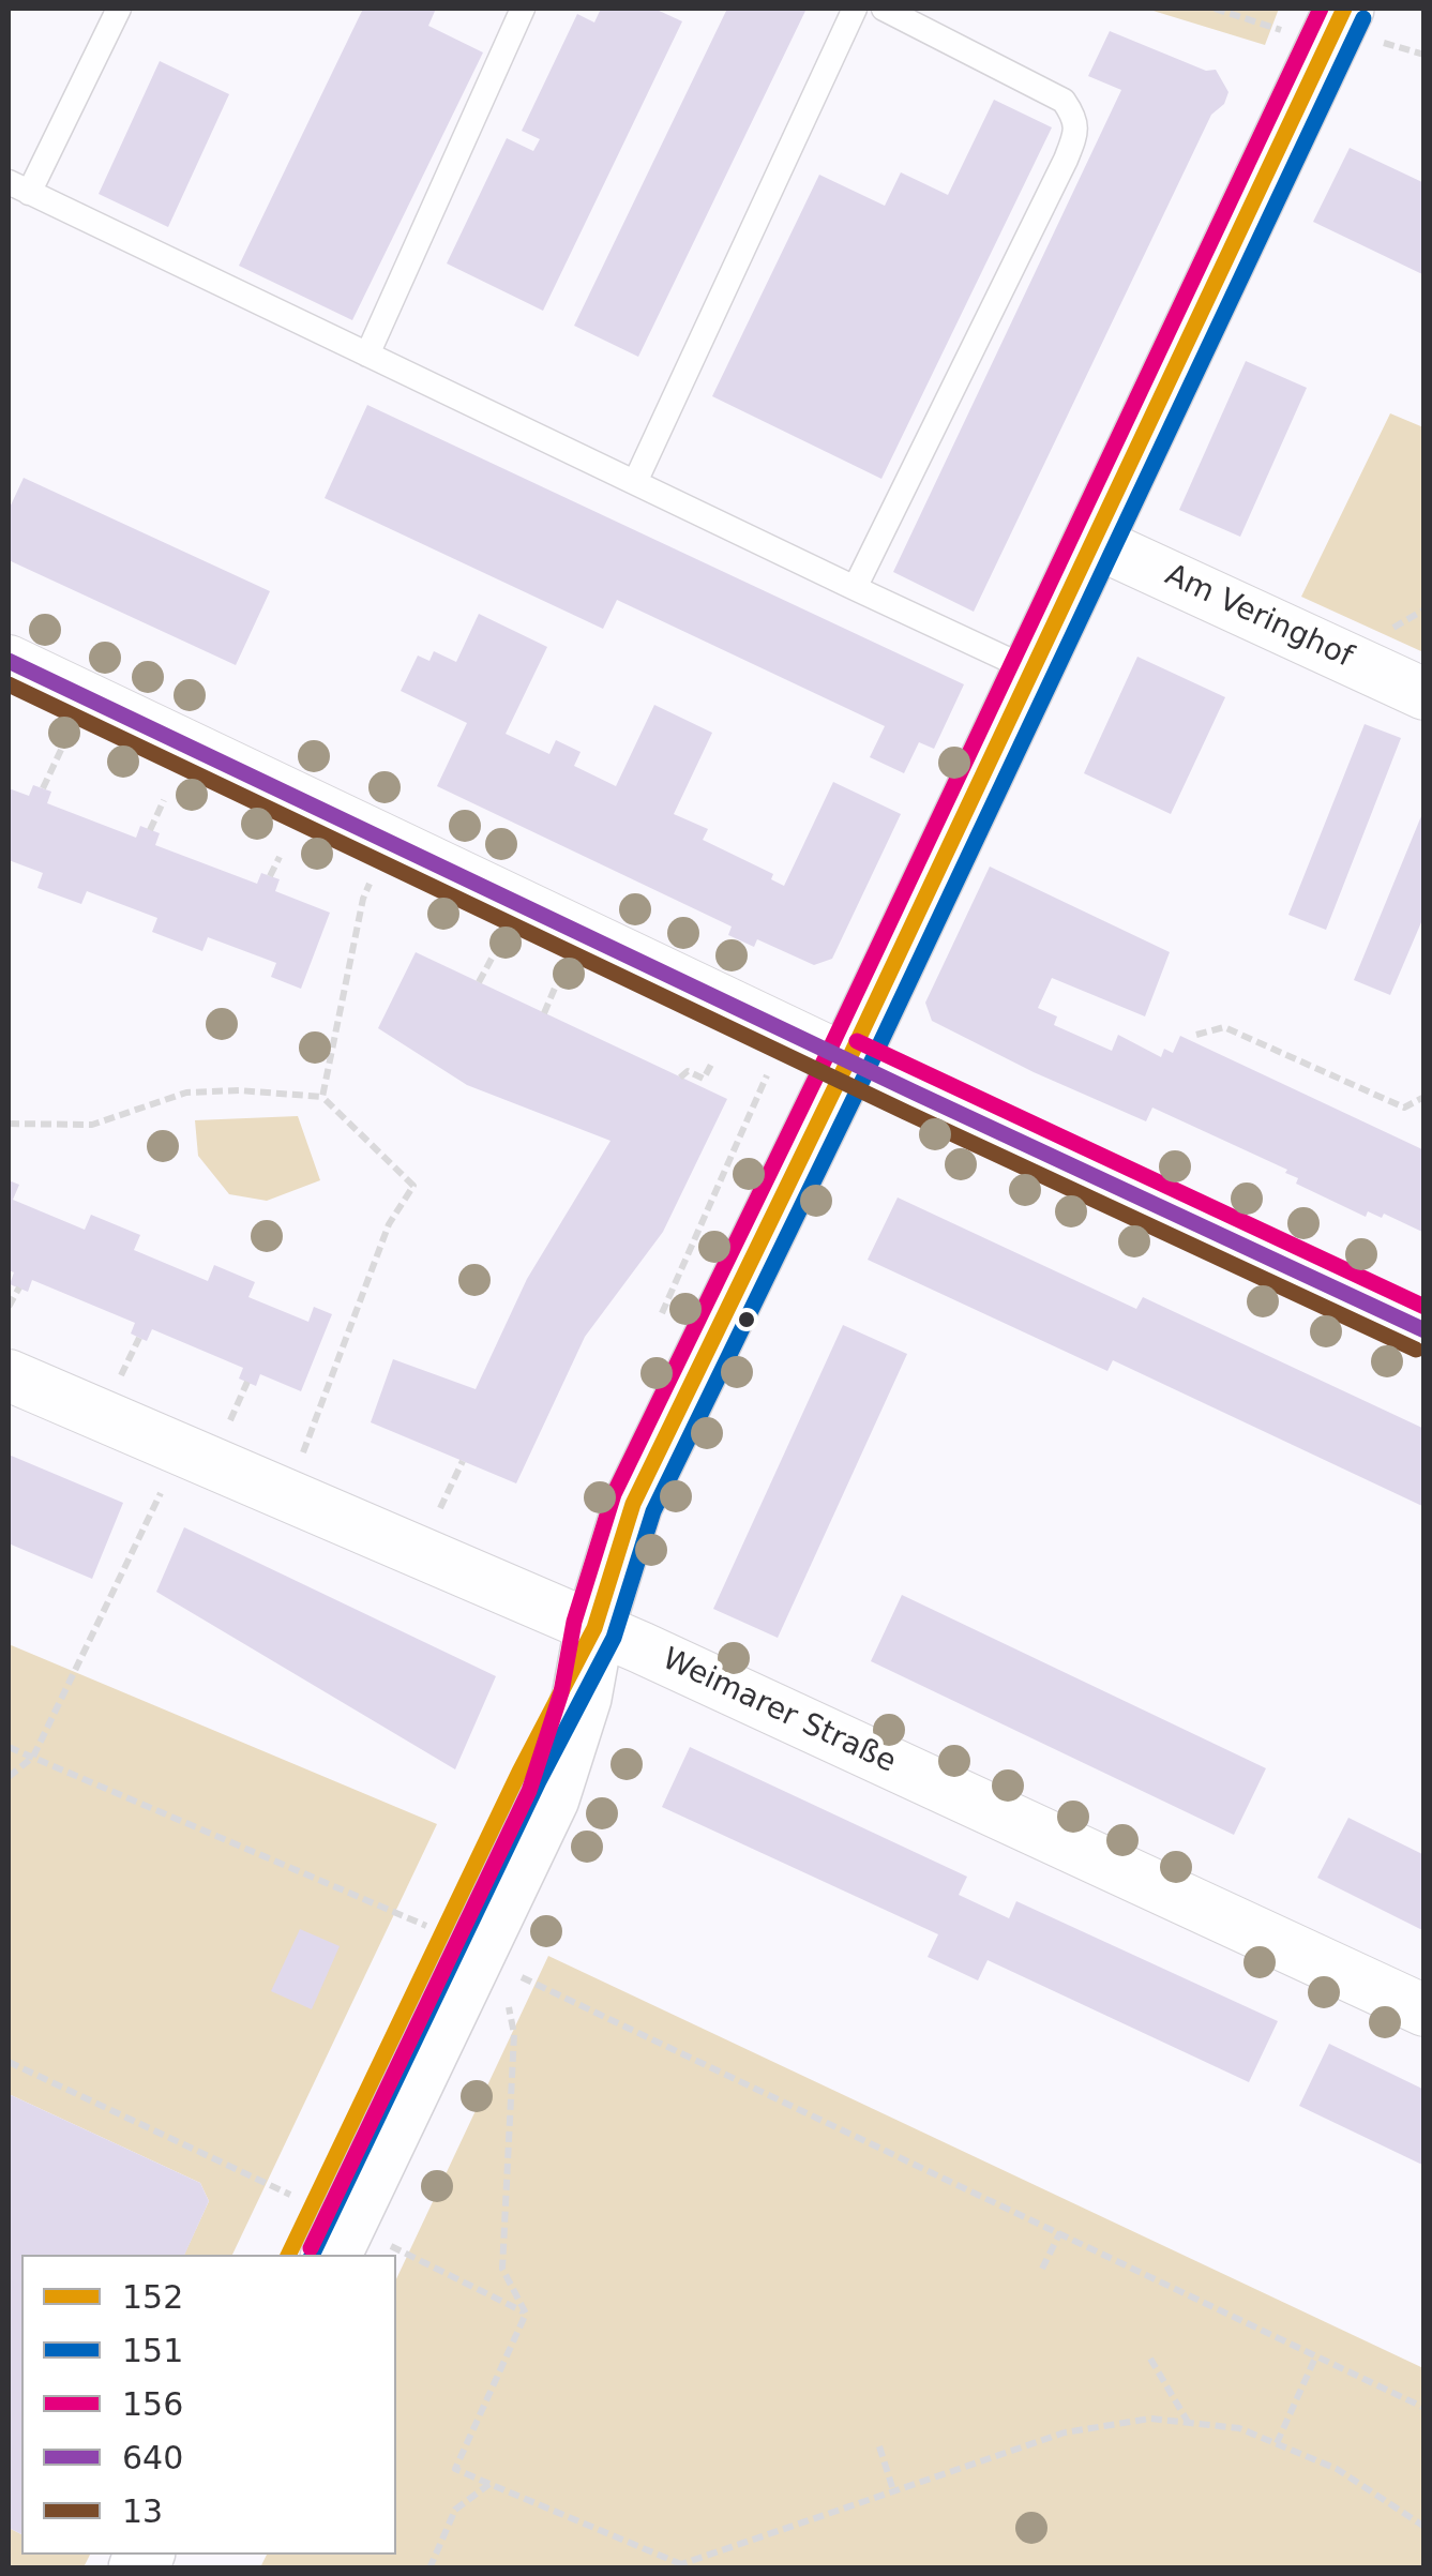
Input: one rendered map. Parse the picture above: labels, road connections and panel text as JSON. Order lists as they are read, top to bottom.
{
  "streets": {
    "street": ["Am Veringhof", "Weimarer Straße"]
  },
  "lines": [
    "transit line 152",
    "transit line 156",
    "transit line 151",
    "transit line 640",
    "transit line 13"
  ],
  "legend": [
    "152",
    "151",
    "156",
    "640",
    "13"
  ]
}
